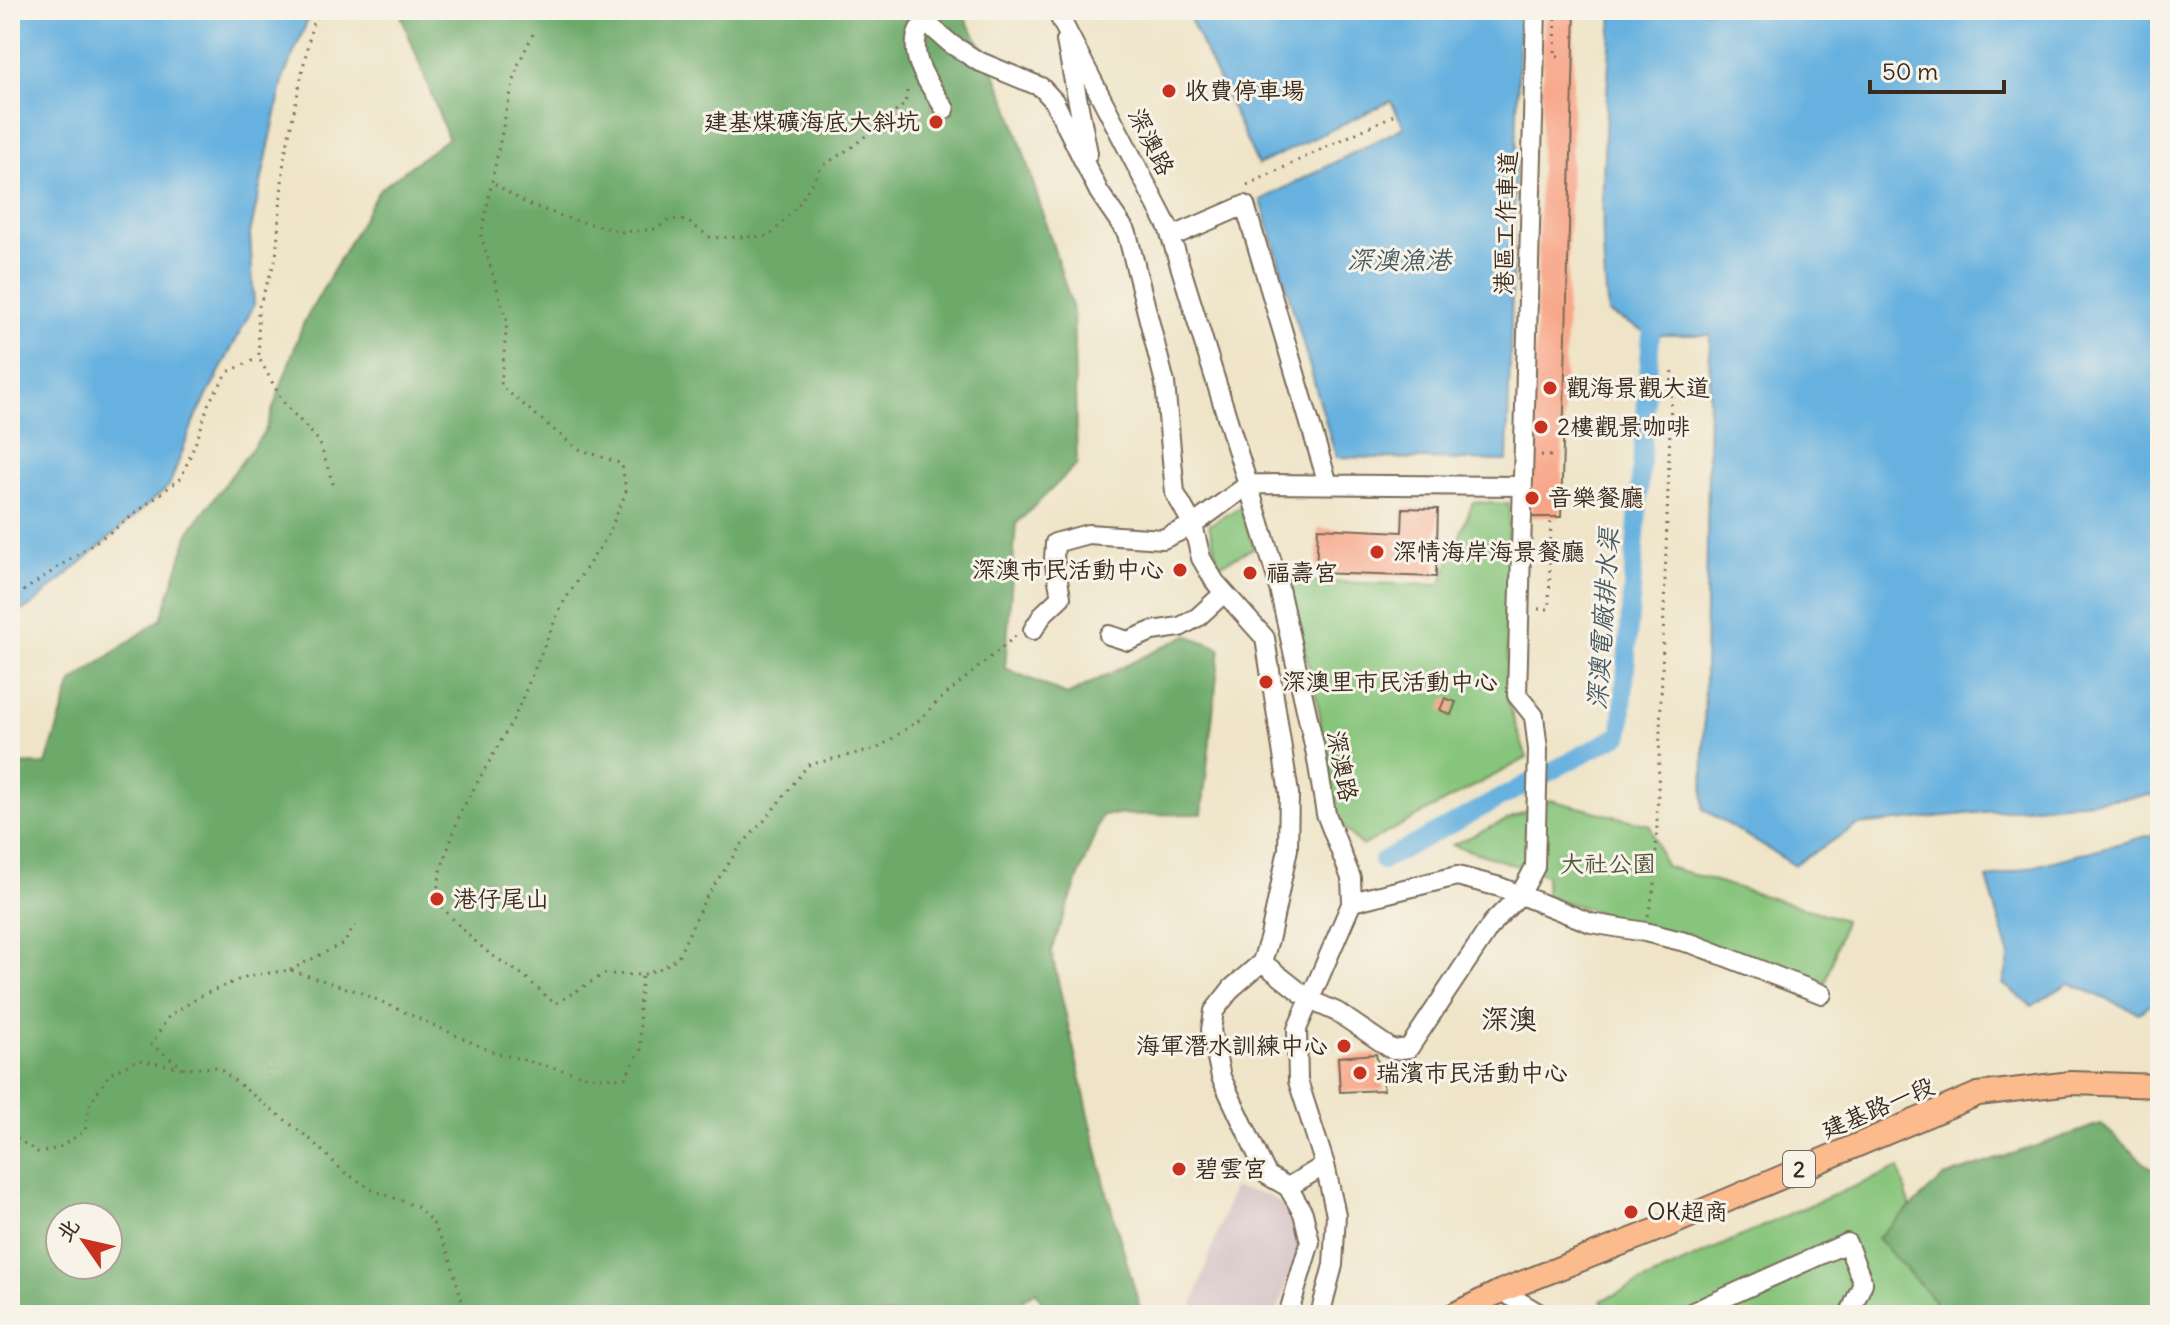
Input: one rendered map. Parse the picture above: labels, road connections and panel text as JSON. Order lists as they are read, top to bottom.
{
  "streets": {
    "main road": ["建基路一段", "2"],
    "street": ["深澳路", "港區工作車道"]
  },
  "districts": ["深澳"],
  "water": ["深澳漁港", "深澳電廠排水渠"],
  "parks": ["大社公園"],
  "places": [
    "收費停車場",
    "建基煤礦海底大斜坑",
    "觀海景觀大道",
    "2樓觀景咖啡",
    "音樂餐廳",
    "深情海岸海景餐廳",
    "深澳市民活動中心",
    "福壽宮",
    "深澳里市民活動中心",
    "港仔尾山",
    "海軍潛水訓練中心",
    "瑞濱市民活動中心",
    "碧雲宮",
    "OK超商"
  ],
  "scale_bar": "50 m",
  "north": "top left"
}
